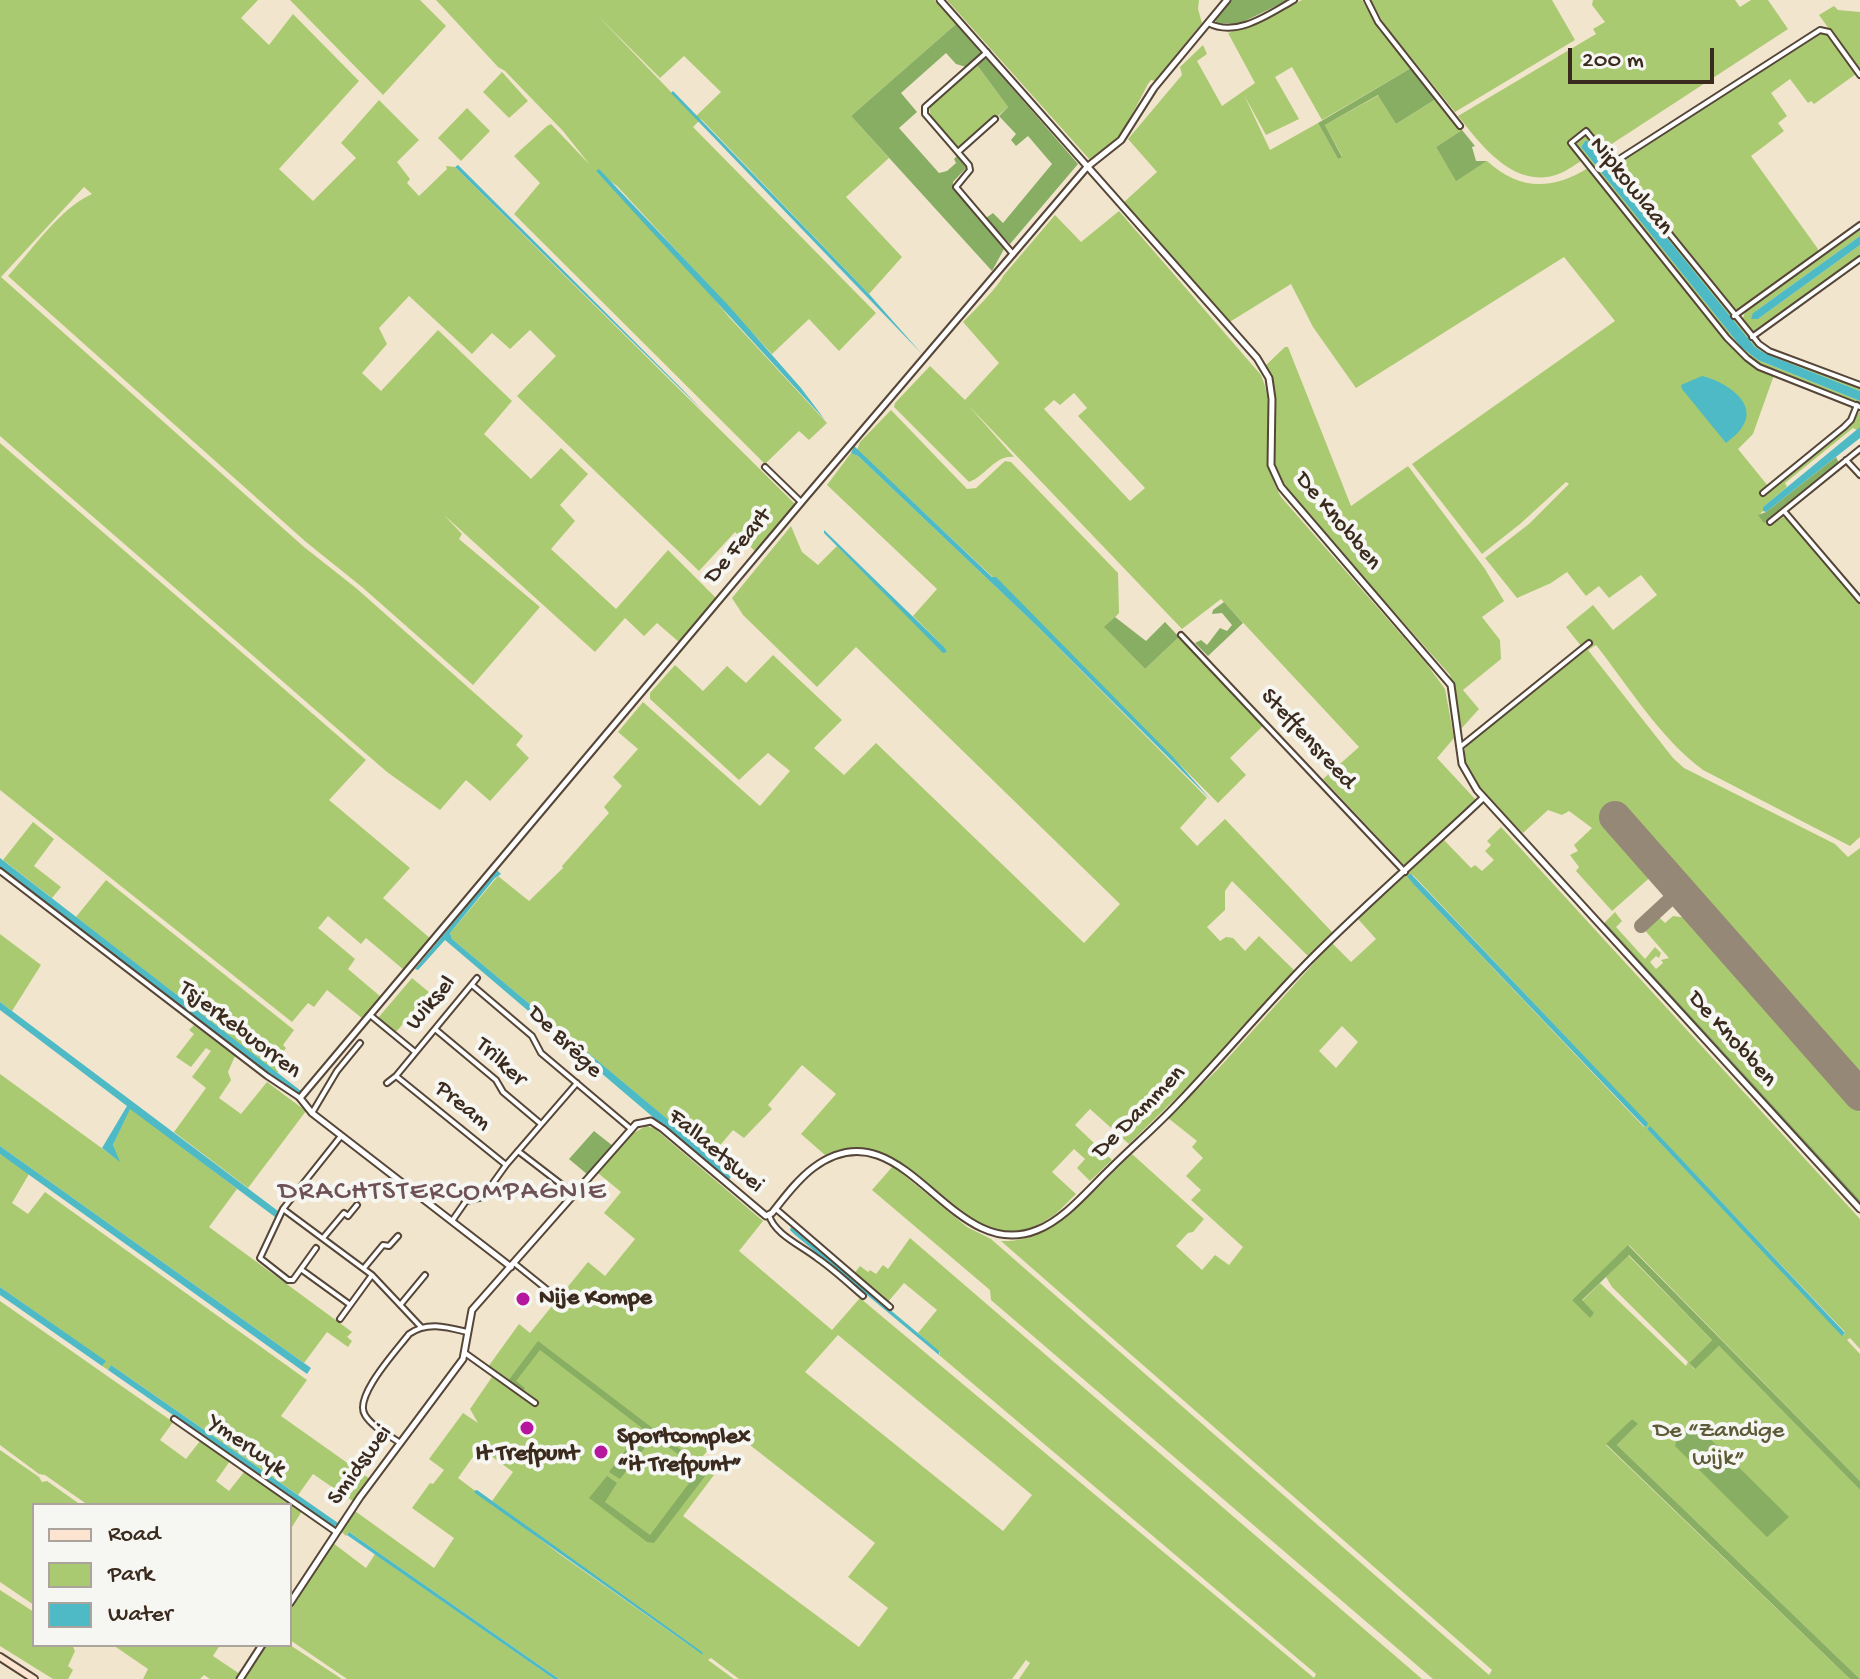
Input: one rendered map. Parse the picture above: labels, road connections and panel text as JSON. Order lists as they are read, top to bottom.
{
  "streets": {
    "street": [
      "Nipkowlaan",
      "De Knobben",
      "De Feart",
      "Steffensreed",
      "Wiksel",
      "Tsjerkebuorren",
      "De Brêge",
      "Trilker",
      "Pream",
      "De Dammen",
      "Fallaetswei",
      "Ymerwyk",
      "Smidswei"
    ]
  },
  "crossings": [
    ["De Knobben", "De Feart"],
    ["De Knobben", "De Dammen"],
    ["De Feart", "Wiksel"],
    ["De Feart", "Tsjerkebuorren"],
    ["Steffensreed", "De Dammen"],
    ["Wiksel", "De Brêge"],
    ["Wiksel", "Trilker"],
    ["Wiksel", "Pream"],
    ["Tsjerkebuorren", "Fallaetswei"],
    ["De Brêge", "Fallaetswei"],
    ["De Dammen", "Fallaetswei"],
    ["Ymerwyk", "Smidswei"]
  ],
  "districts": ["DRACHTSTERCOMPAGNIE"],
  "parks": ["De “Zandige wijk”"],
  "places": ["Nije Kompe", "It Trefpunt", "Sportcomplex “it Trefpunt”"],
  "legend": ["Road", "Park", "Water"],
  "scale_bar": "200 m"
}
